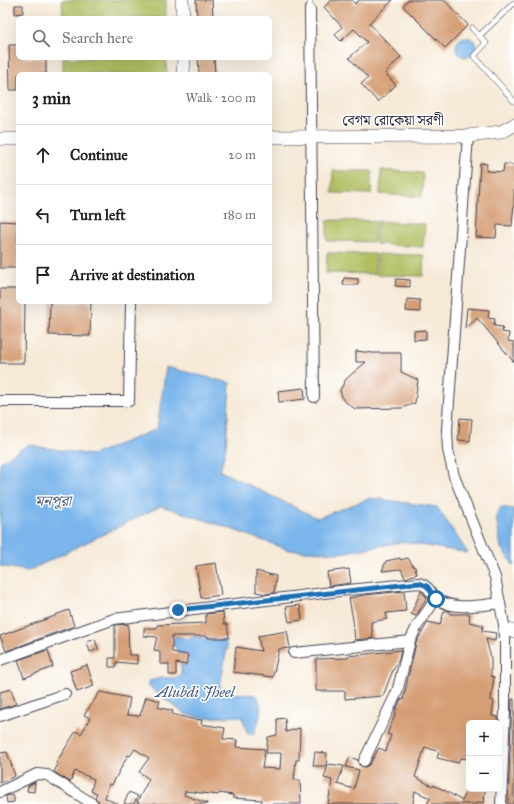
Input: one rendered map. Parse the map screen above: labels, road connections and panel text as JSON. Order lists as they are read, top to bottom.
{
  "streets": {
    "street": ["বেগম রোকেয়া সরণী"]
  },
  "water": ["মনপুরা", "Alubdi Jheel"],
  "page": {
    "search": "Search here",
    "heading": ["3 min", "Walk · 200 m"],
    "list": [
      ["Continue", "20 m"],
      ["Turn left", "180 m"],
      "Arrive at destination"
    ],
    "map_buttons": ["+", "−"]
  }
}
